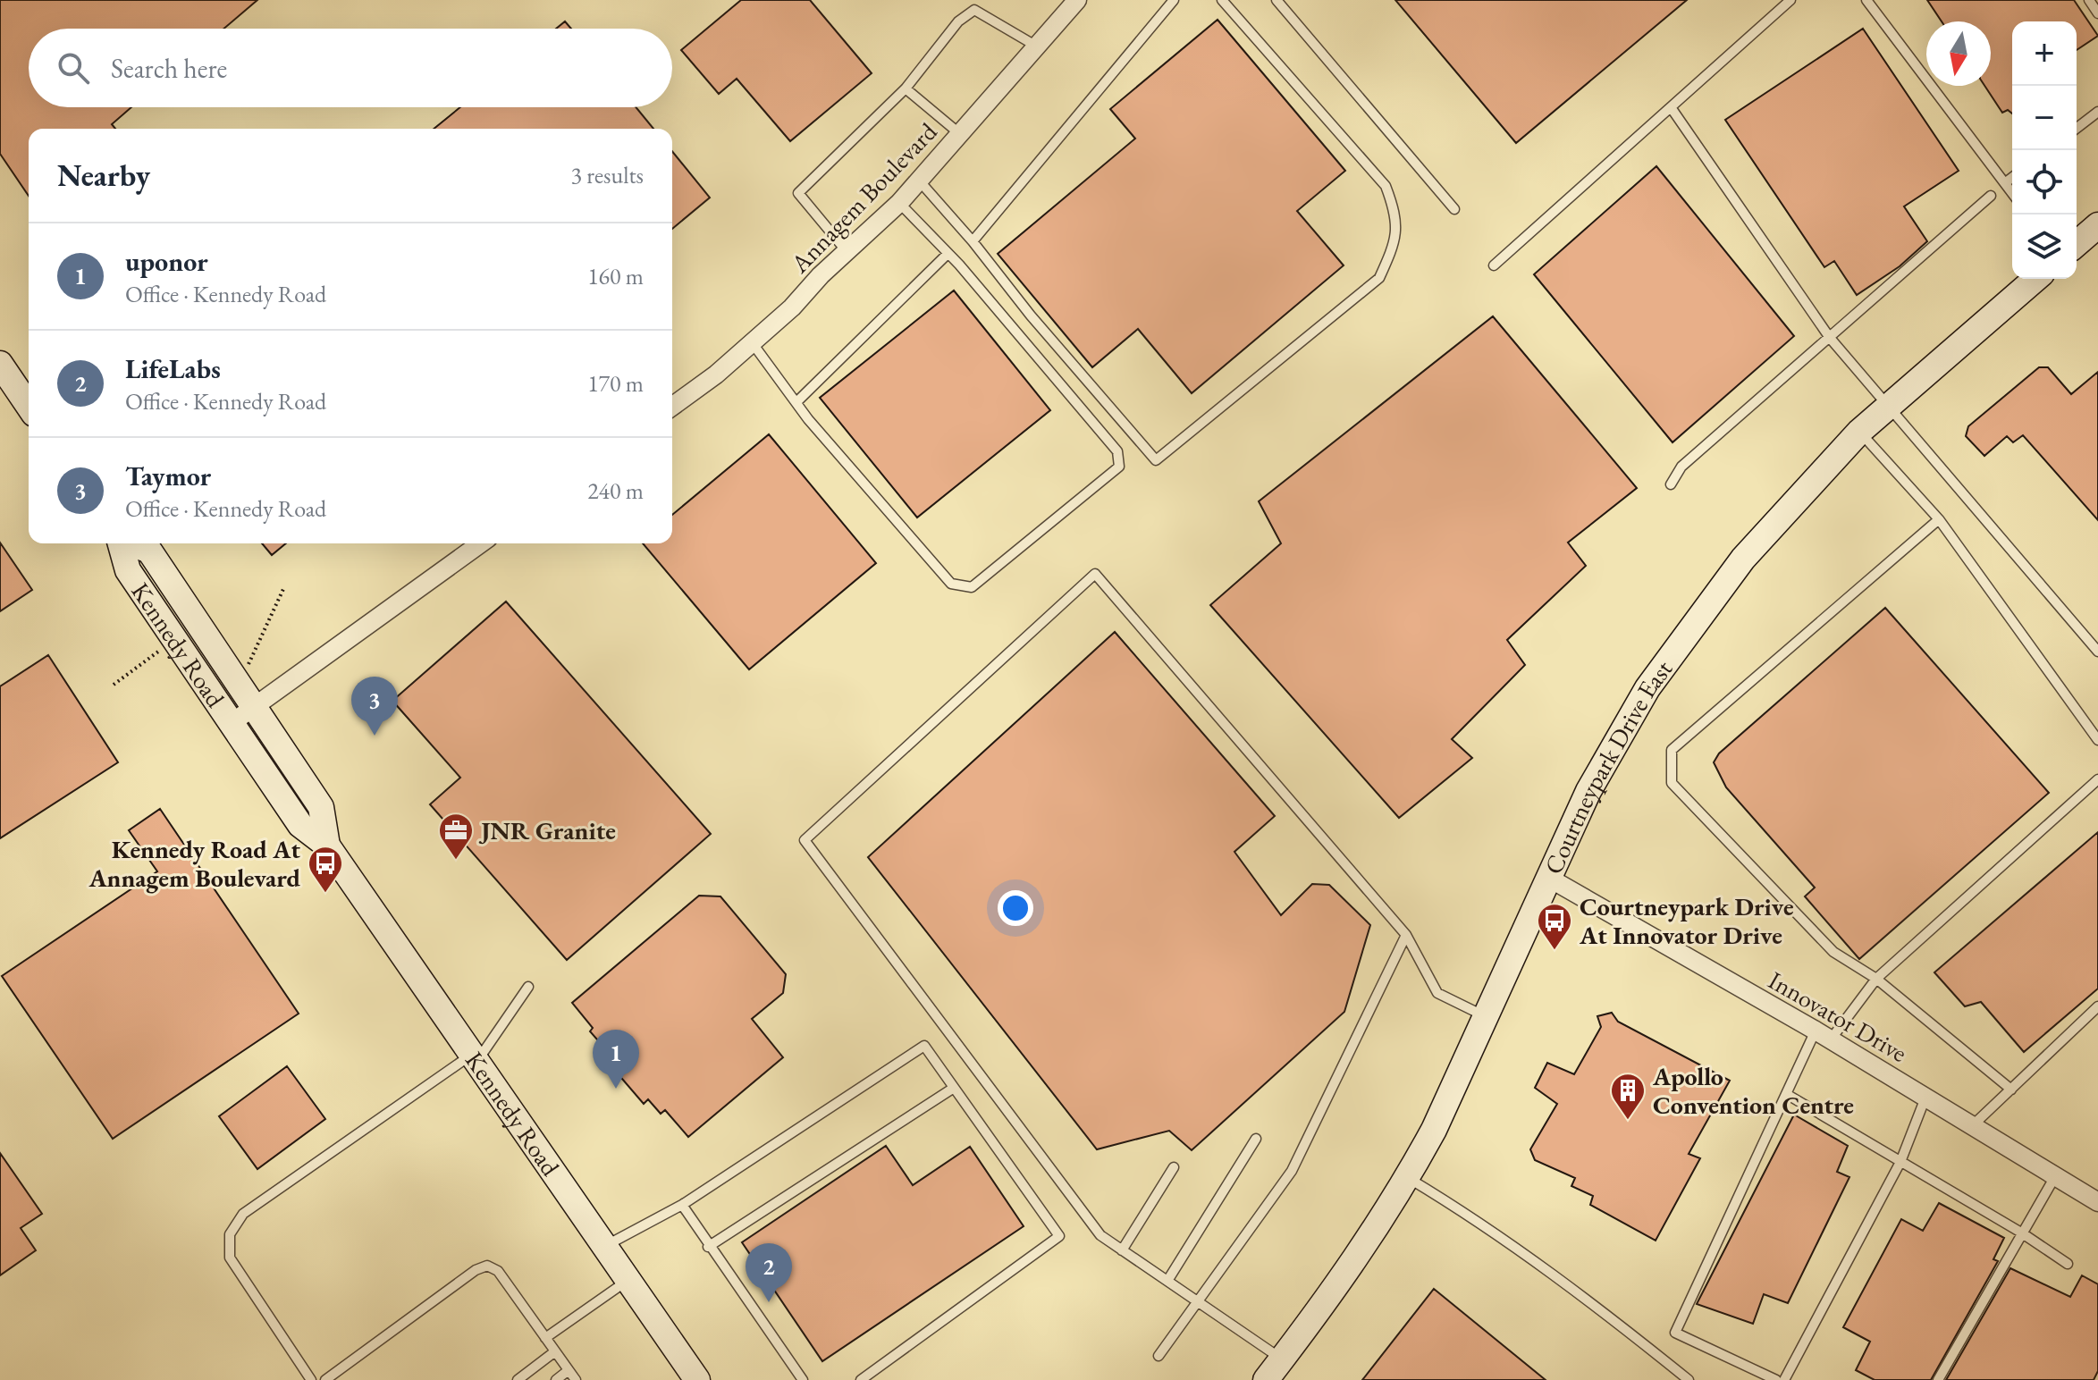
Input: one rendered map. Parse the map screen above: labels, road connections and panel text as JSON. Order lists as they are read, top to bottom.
{
  "streets": {
    "main road": ["Kennedy Road", "Courtneypark Drive East"],
    "street": ["Annagem Boulevard", "Innovator Drive"]
  },
  "crossings": [
    ["Courtneypark Drive East", "Innovator Drive"]
  ],
  "places": {
    "office": ["JNR Granite"],
    "bus stop": ["Kennedy Road At Annagem Boulevard", "Courtneypark Drive At Innovator Drive"],
    "building": ["Apollo Convention Centre"]
  },
  "north": "bottom",
  "page": {
    "map_buttons": ["+", "−"],
    "search": "Search here",
    "heading": ["Nearby", "3 results"],
    "list": [
      {
        "mark": "1",
        "name": "uponor",
        "note": "Office · Kennedy Road",
        "value": "160 m"
      },
      {
        "mark": "2",
        "name": "LifeLabs",
        "note": "Office · Kennedy Road",
        "value": "170 m"
      },
      {
        "mark": "3",
        "name": "Taymor",
        "note": "Office · Kennedy Road",
        "value": "240 m"
      }
    ],
    "pins": ["3", "1", "2"]
  }
}
